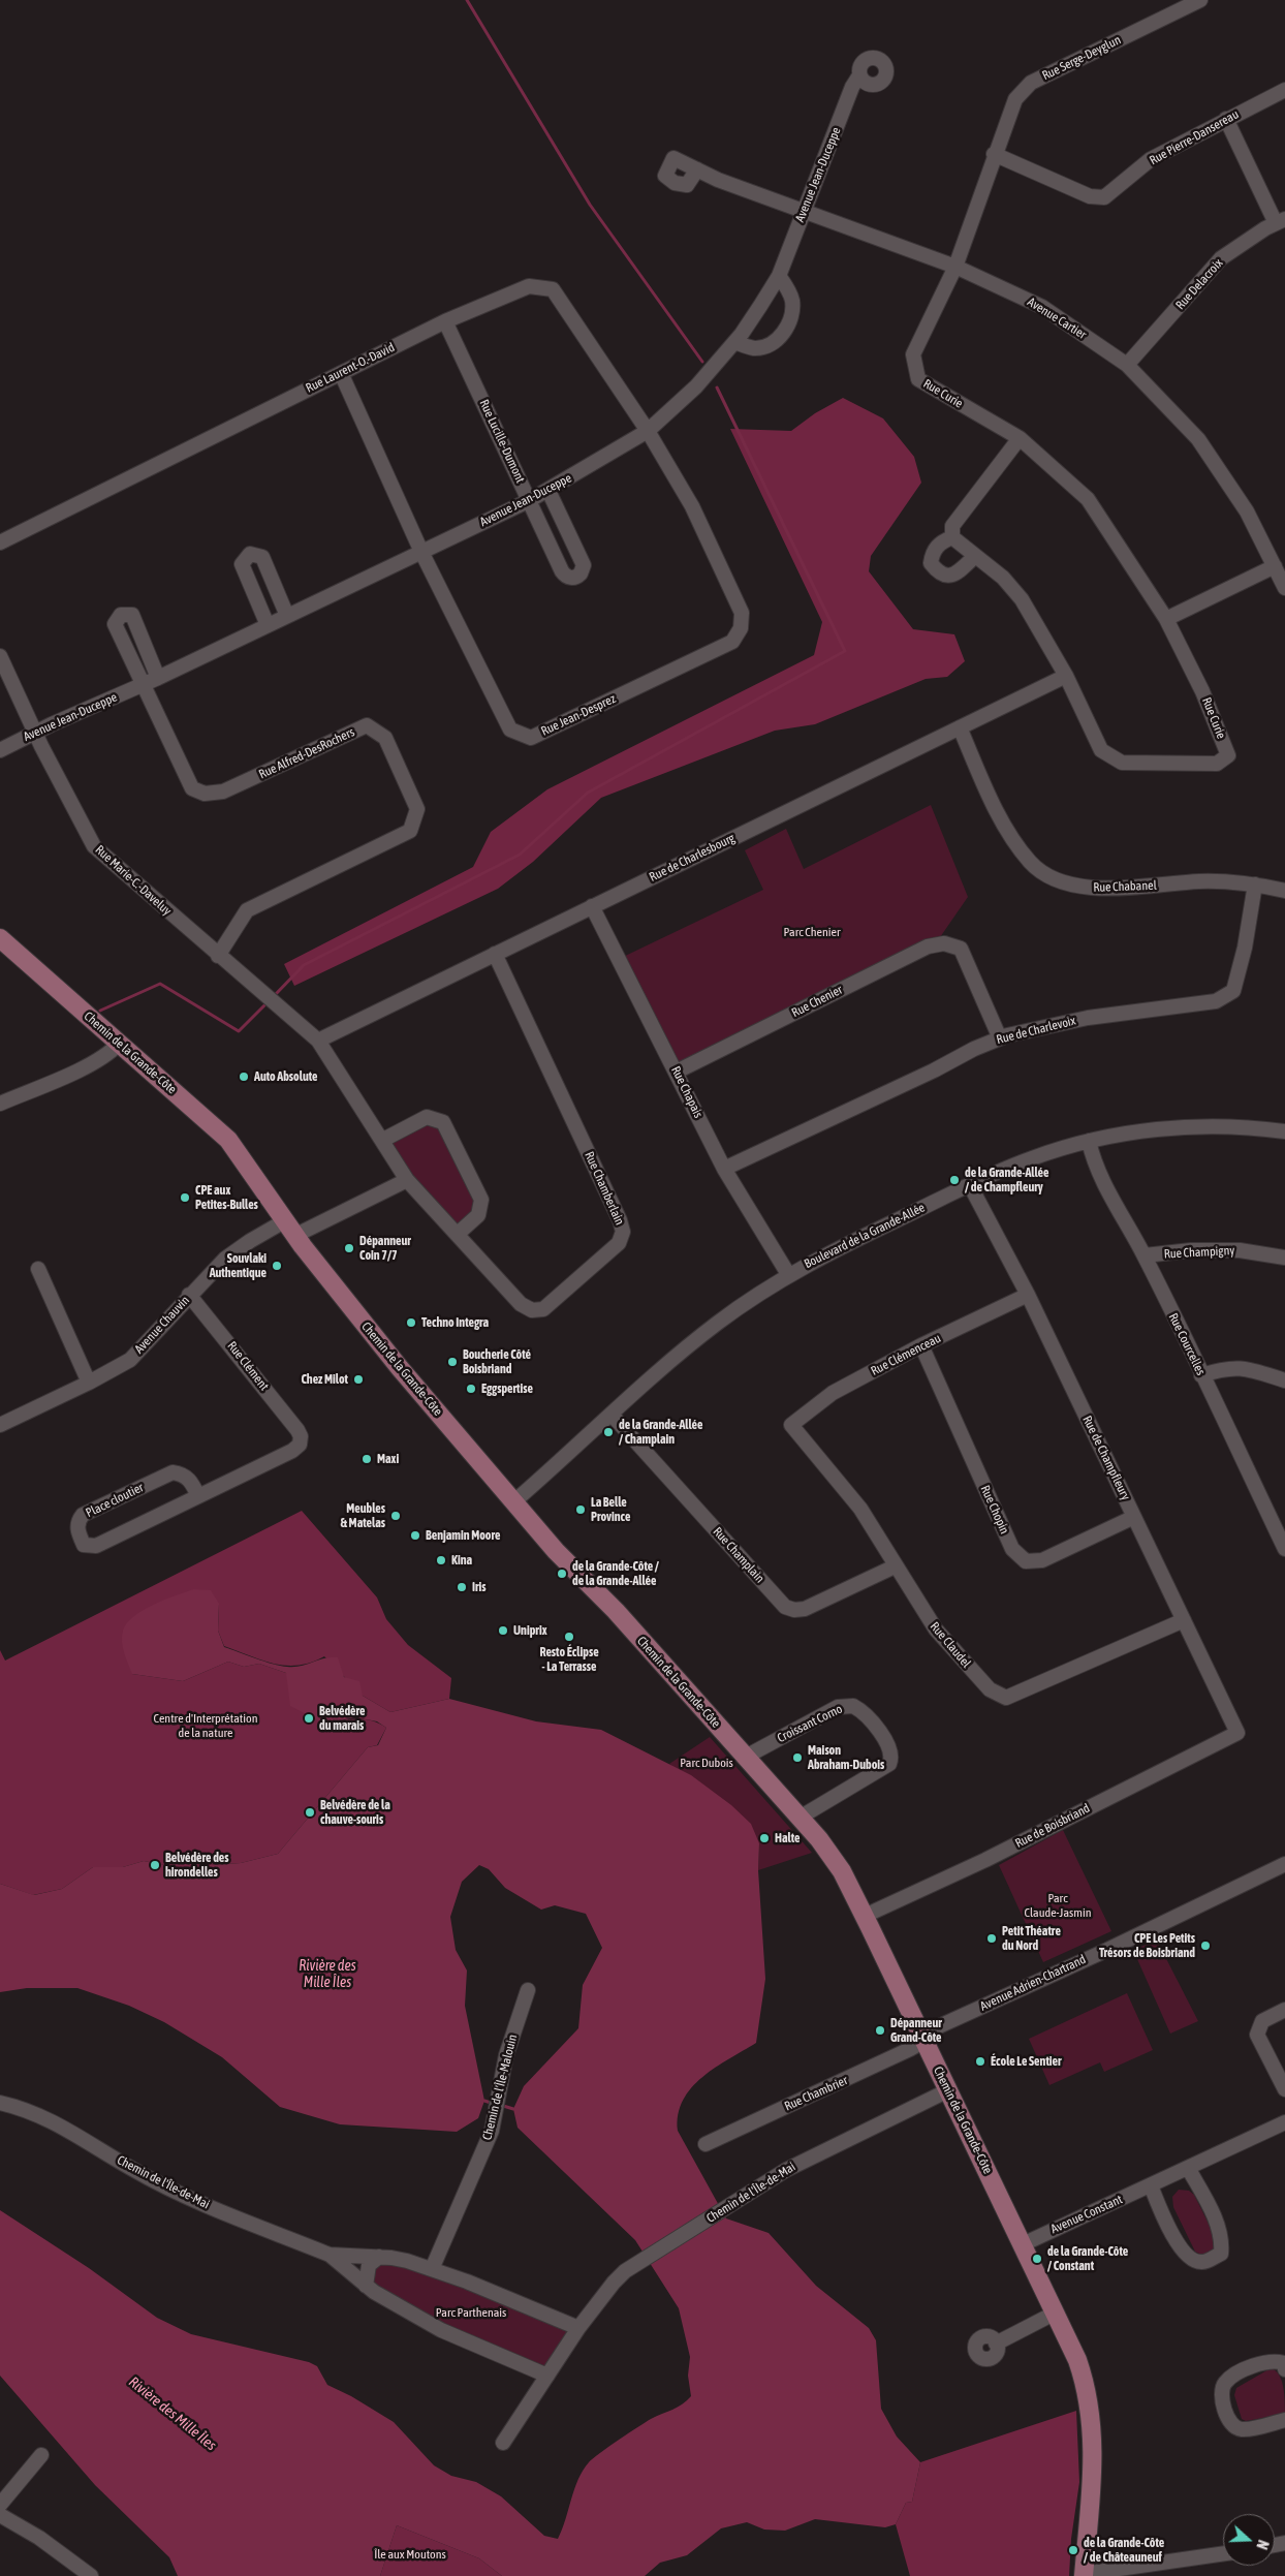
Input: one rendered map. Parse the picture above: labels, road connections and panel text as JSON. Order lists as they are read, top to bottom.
{
  "streets": {
    "main road": ["Chemin de la Grande-Côte"],
    "street": [
      "Rue Serge-Deyglun",
      "Rue Pierre-Dansereau",
      "Avenue Jean-Duceppe",
      "Rue Delacroix",
      "Avenue Cartier",
      "Rue Laurent-O.-David",
      "Rue Curie",
      "Rue Lucille-Dumont",
      "Rue Jean-Desprez",
      "Rue Alfred-DesRochers",
      "Rue de Charlesbourg",
      "Rue Marie-C.-Daveluy",
      "Rue Chabanel",
      "Rue Chenier",
      "Rue de Charlevoix",
      "Rue Chapais",
      "Rue Chamberlain",
      "Boulevard de la Grande-Allée",
      "Rue Champigny",
      "Avenue Chauvin",
      "Rue Courcelles",
      "Rue Clémenceau",
      "Rue Clément",
      "Rue de Champfleury",
      "Place cloutier",
      "Rue Chopin",
      "Rue Champlain",
      "Rue Claudel",
      "Croissant Corno",
      "Rue de Boisbriand",
      "Avenue Adrien-Chartrand",
      "Chemin de l'Île-Malouin",
      "Rue Chambrier",
      "Chemin de l'Île-de-Mai",
      "Avenue Constant"
    ]
  },
  "crossings": [
    ["Rue Serge-Deyglun", "Rue Pierre-Dansereau"],
    ["Rue Serge-Deyglun", "Avenue Cartier"],
    ["Rue Serge-Deyglun", "Rue Curie"],
    ["Avenue Jean-Duceppe", "Avenue Cartier"],
    ["Avenue Jean-Duceppe", "Rue Laurent-O.-David"],
    ["Avenue Jean-Duceppe", "Rue Lucille-Dumont"],
    ["Avenue Jean-Duceppe", "Rue Jean-Desprez"],
    ["Avenue Jean-Duceppe", "Rue Alfred-DesRochers"],
    ["Avenue Jean-Duceppe", "Rue Marie-C.-Daveluy"],
    ["Rue Delacroix", "Avenue Cartier"],
    ["Avenue Cartier", "Rue Curie"],
    ["Rue Laurent-O.-David", "Rue Lucille-Dumont"],
    ["Rue Laurent-O.-David", "Rue Jean-Desprez"],
    ["Rue Curie", "Rue de Charlesbourg"],
    ["Rue Alfred-DesRochers", "Rue Marie-C.-Daveluy"],
    ["Rue de Charlesbourg", "Rue Marie-C.-Daveluy"],
    ["Rue de Charlesbourg", "Rue Chabanel"],
    ["Rue de Charlesbourg", "Rue Chapais"],
    ["Rue de Charlesbourg", "Rue Chamberlain"],
    ["Rue Marie-C.-Daveluy", "Rue Chamberlain"],
    ["Rue Chabanel", "Rue de Charlevoix"],
    ["Rue Chenier", "Rue de Charlevoix"],
    ["Rue Chenier", "Rue Chapais"],
    ["Rue de Charlevoix", "Rue Chapais"],
    ["Chemin de la Grande-Côte", "Boulevard de la Grande-Allée"],
    ["Chemin de la Grande-Côte", "Avenue Chauvin"],
    ["Chemin de la Grande-Côte", "Croissant Corno"],
    ["Chemin de la Grande-Côte", "Rue de Boisbriand"],
    ["Chemin de la Grande-Côte", "Avenue Adrien-Chartrand"],
    ["Chemin de la Grande-Côte", "Rue Chambrier"],
    ["Chemin de la Grande-Côte", "Chemin de l'Île-de-Mai"],
    ["Chemin de la Grande-Côte", "Avenue Constant"],
    ["Rue Chapais", "Boulevard de la Grande-Allée"],
    ["Boulevard de la Grande-Allée", "Rue Courcelles"],
    ["Boulevard de la Grande-Allée", "Rue de Champfleury"],
    ["Boulevard de la Grande-Allée", "Rue Champlain"],
    ["Rue Champigny", "Rue Courcelles"],
    ["Avenue Chauvin", "Rue Clément"],
    ["Rue Clémenceau", "Rue de Champfleury"],
    ["Rue Clémenceau", "Rue Chopin"],
    ["Rue Clémenceau", "Rue Claudel"],
    ["Rue Clément", "Place cloutier"],
    ["Rue de Champfleury", "Rue Chopin"],
    ["Rue de Champfleury", "Rue Claudel"],
    ["Rue de Champfleury", "Rue de Boisbriand"],
    ["Rue Champlain", "Rue Claudel"],
    ["Avenue Adrien-Chartrand", "Rue Chambrier"],
    ["Chemin de l'Île-Malouin", "Chemin de l'Île-de-Mai"]
  ],
  "water": ["Rivière des Mille Îles"],
  "parks": [
    "Parc Chenier",
    "Centre d'Interprétation de la nature",
    "Parc Dubois",
    "Parc Claude-Jasmin",
    "Parc Parthenais",
    "Île aux Moutons"
  ],
  "places": [
    "Auto Absolute",
    "de la Grande-Allée / de Champfleury",
    "CPE aux Petites-Bulles",
    "Dépanneur Coin 7/7",
    "Souvlaki Authentique",
    "Techno Integra",
    "Boucherie Côté Boisbriand",
    "Chez Milot",
    "Eggspertise",
    "de la Grande-Allée / Champlain",
    "Maxi",
    "La Belle Province",
    "Meubles & Matelas",
    "Benjamin Moore",
    "Kina",
    "de la Grande-Côte / de la Grande-Allée",
    "Iris",
    "Uniprix",
    "Resto Éclipse - La Terrasse",
    "Belvédère du marais",
    "Maison Abraham-Dubois",
    "Belvédère de la chauve-souris",
    "Halte",
    "Belvédère des hirondelles",
    "Petit Théatre du Nord",
    "CPE Les Petits Trésors de Boisbriand",
    "Dépanneur Grand-Côte",
    "École Le Sentier",
    "de la Grande-Côte / Constant",
    "de la Grande-Côte / de Châteauneuf"
  ],
  "north": "right"
}
